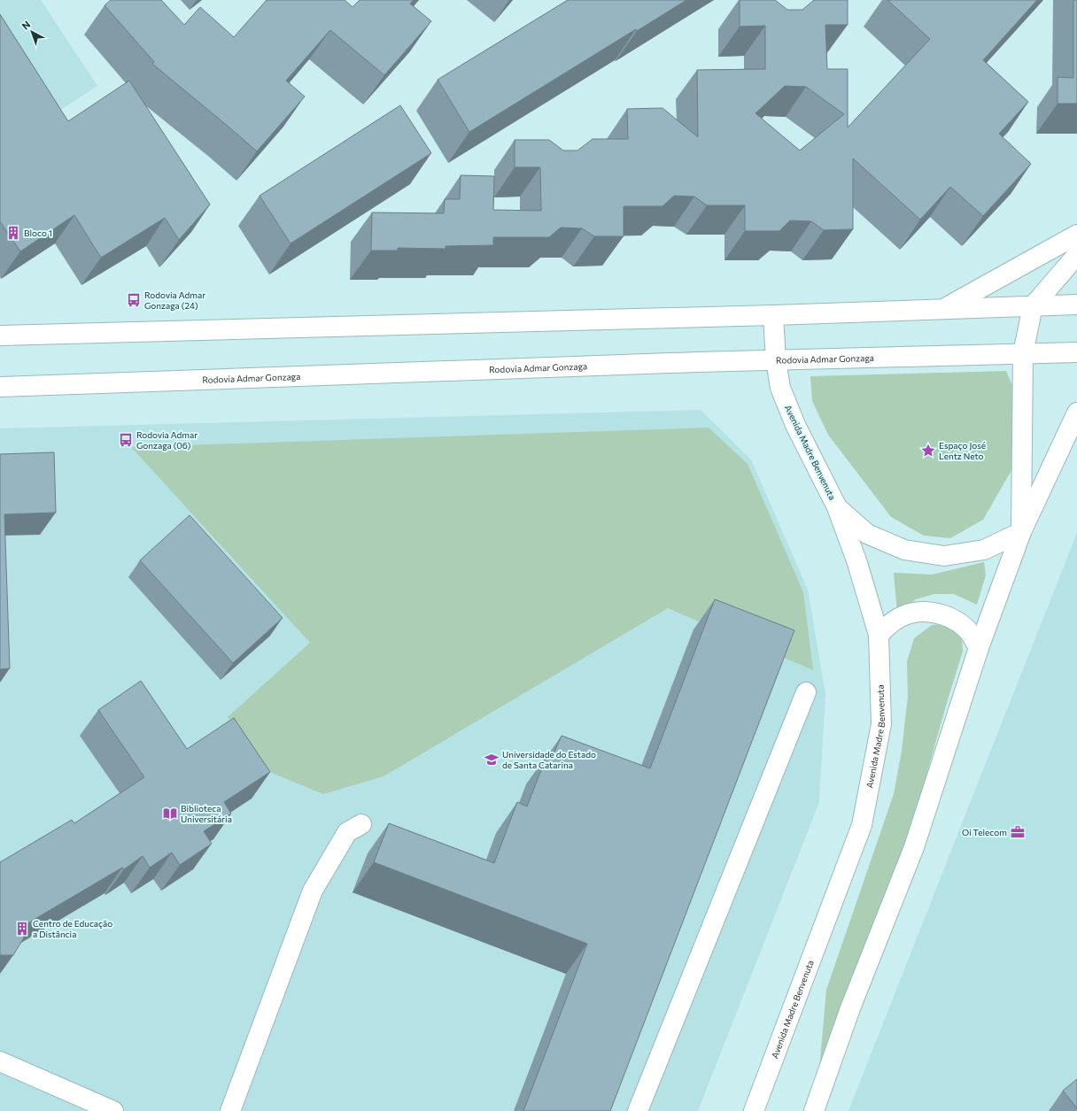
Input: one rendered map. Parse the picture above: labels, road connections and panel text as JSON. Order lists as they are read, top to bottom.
{
  "streets": {
    "main road": ["Rodovia Admar Gonzaga", "Avenida Madre Benvenuta"]
  },
  "crossings": [
    ["Rodovia Admar Gonzaga", "Avenida Madre Benvenuta"]
  ],
  "places": {
    "building": ["Bloco 1", "Centro de Educação a Distância"],
    "bus stop": ["Rodovia Admar Gonzaga (24)", "Rodovia Admar Gonzaga (06)"],
    "place": ["Espaço José Lentz Neto"],
    "school or university": ["Universidade do Estado de Santa Catarina"],
    "library": ["Biblioteca Universitária"],
    "office": ["Oi Telecom"]
  },
  "north": "top left"
}
